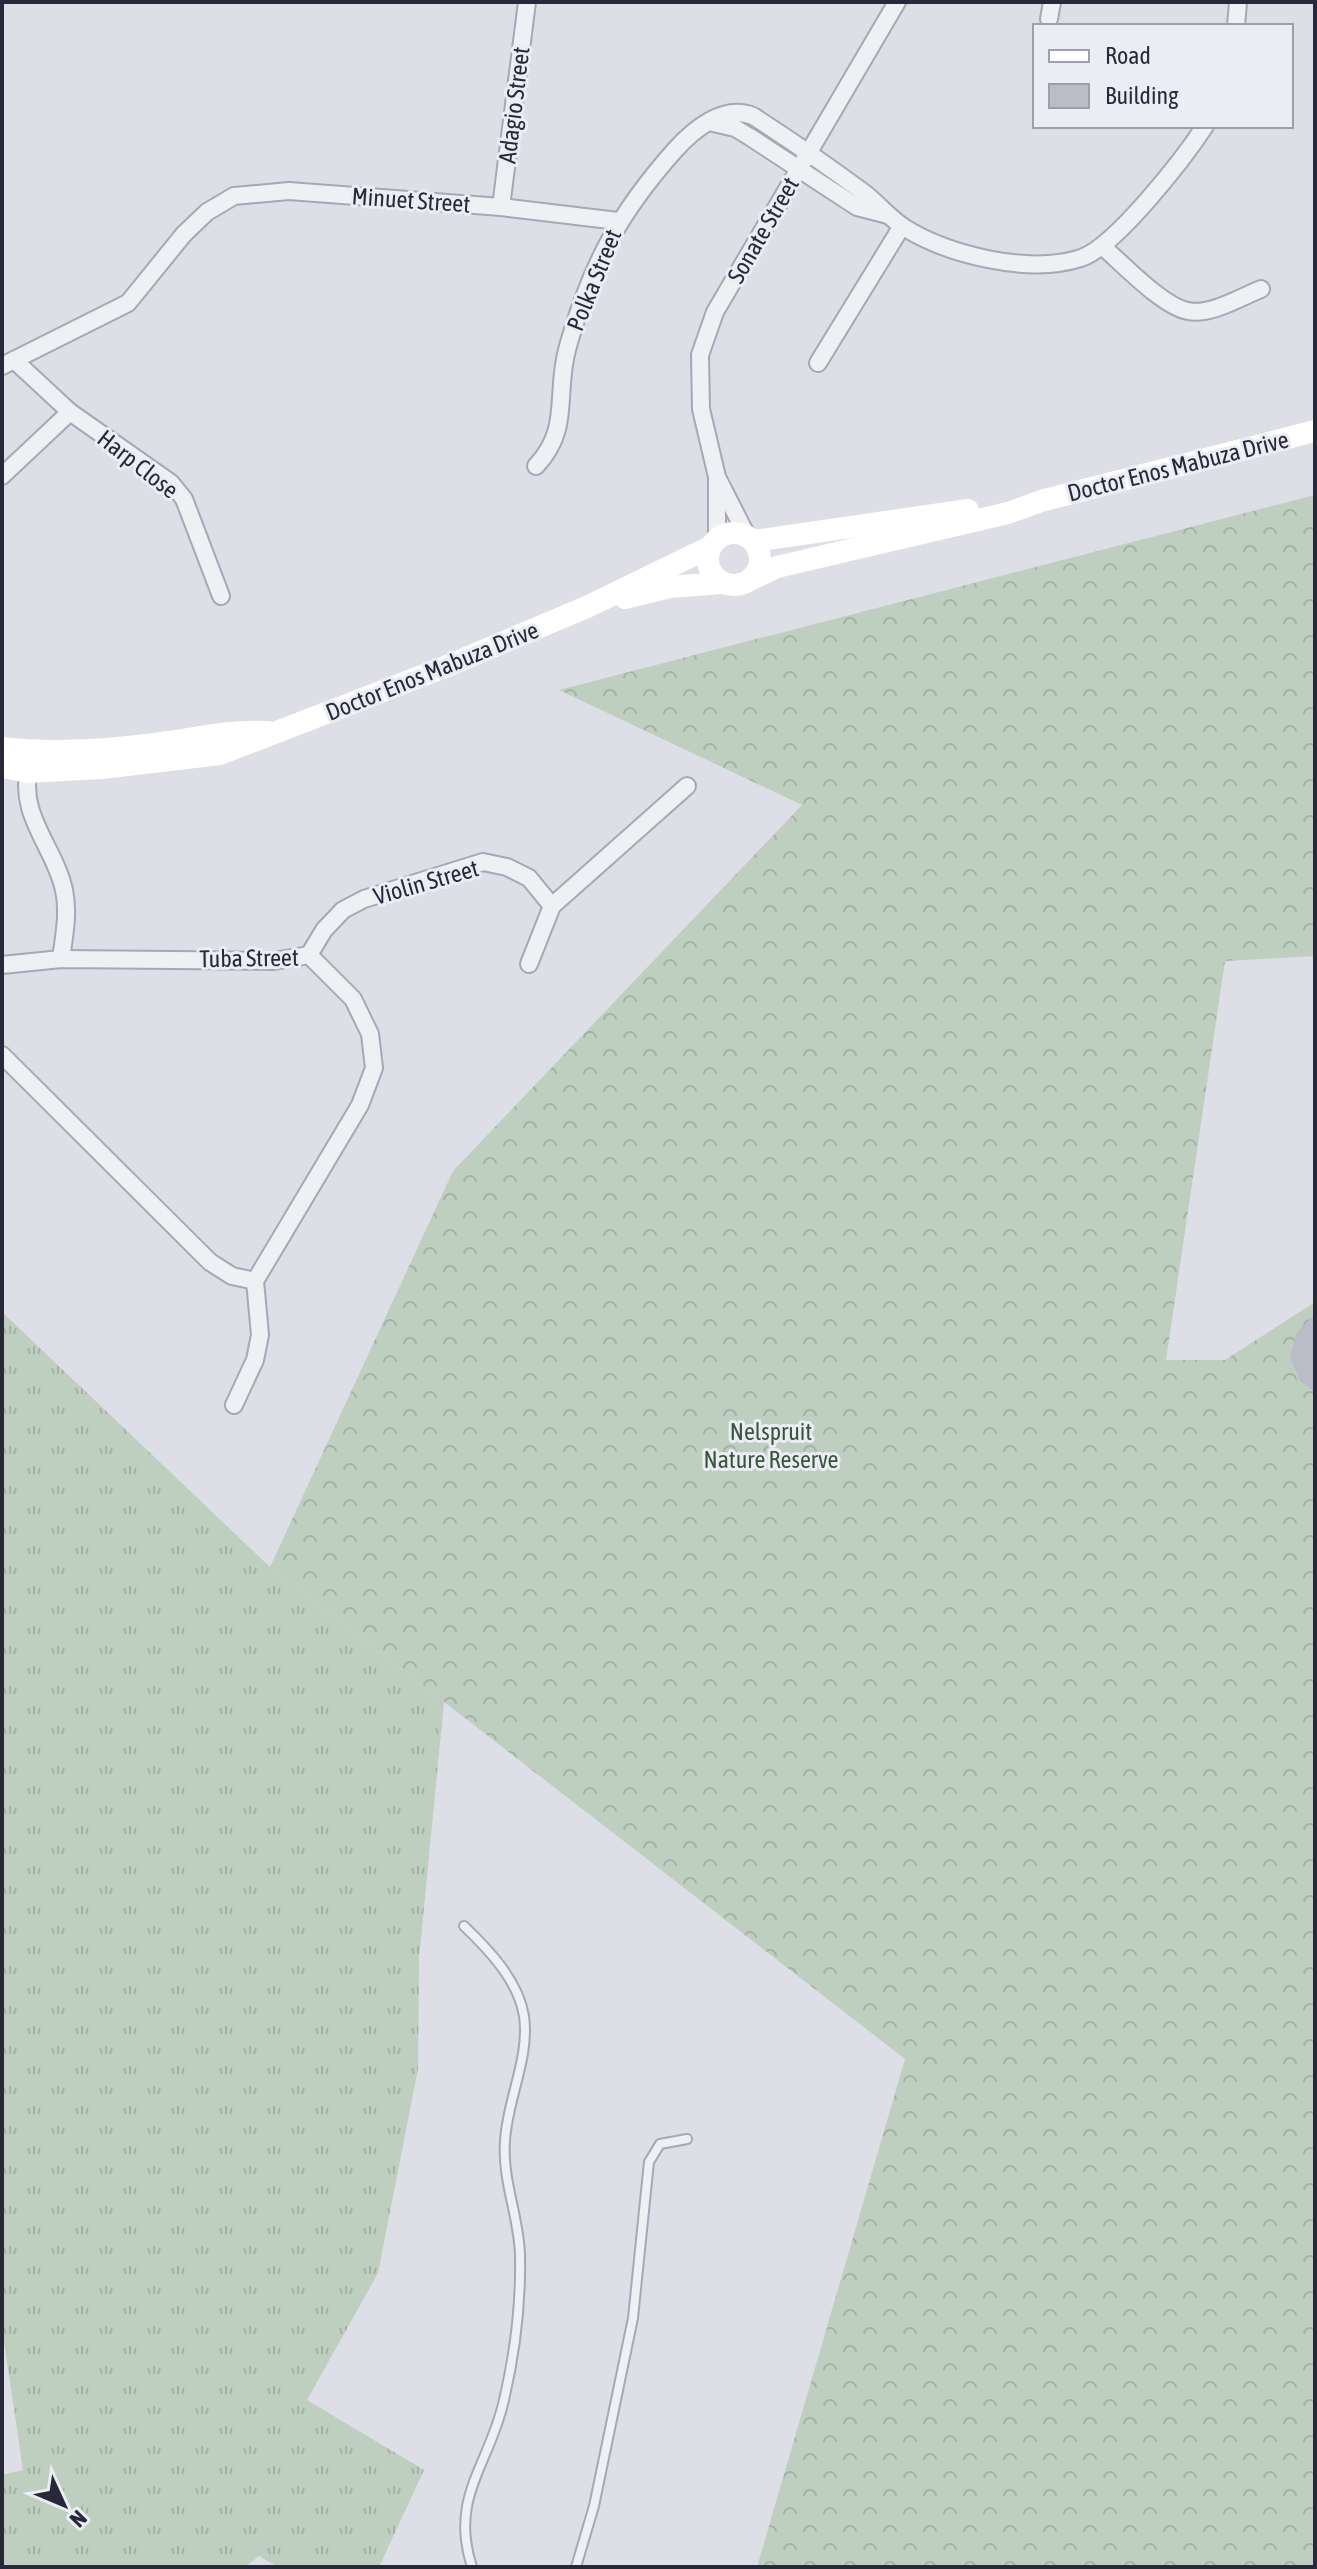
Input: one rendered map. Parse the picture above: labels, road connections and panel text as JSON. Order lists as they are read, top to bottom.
{
  "streets": {
    "main road": ["Doctor Enos Mabuza Drive"],
    "street": [
      "Adagio Street",
      "Minuet Street",
      "Sonate Street",
      "Polka Street",
      "Harp Close",
      "Violin Street",
      "Tuba Street"
    ]
  },
  "crossings": [
    ["Adagio Street", "Minuet Street"],
    ["Minuet Street", "Polka Street"],
    ["Minuet Street", "Harp Close"],
    ["Sonate Street", "Polka Street"],
    ["Sonate Street", "Doctor Enos Mabuza Drive"],
    ["Violin Street", "Tuba Street"]
  ],
  "parks": ["Nelspruit Nature Reserve"],
  "legend": ["Road", "Building"],
  "north": "bottom right"
}
